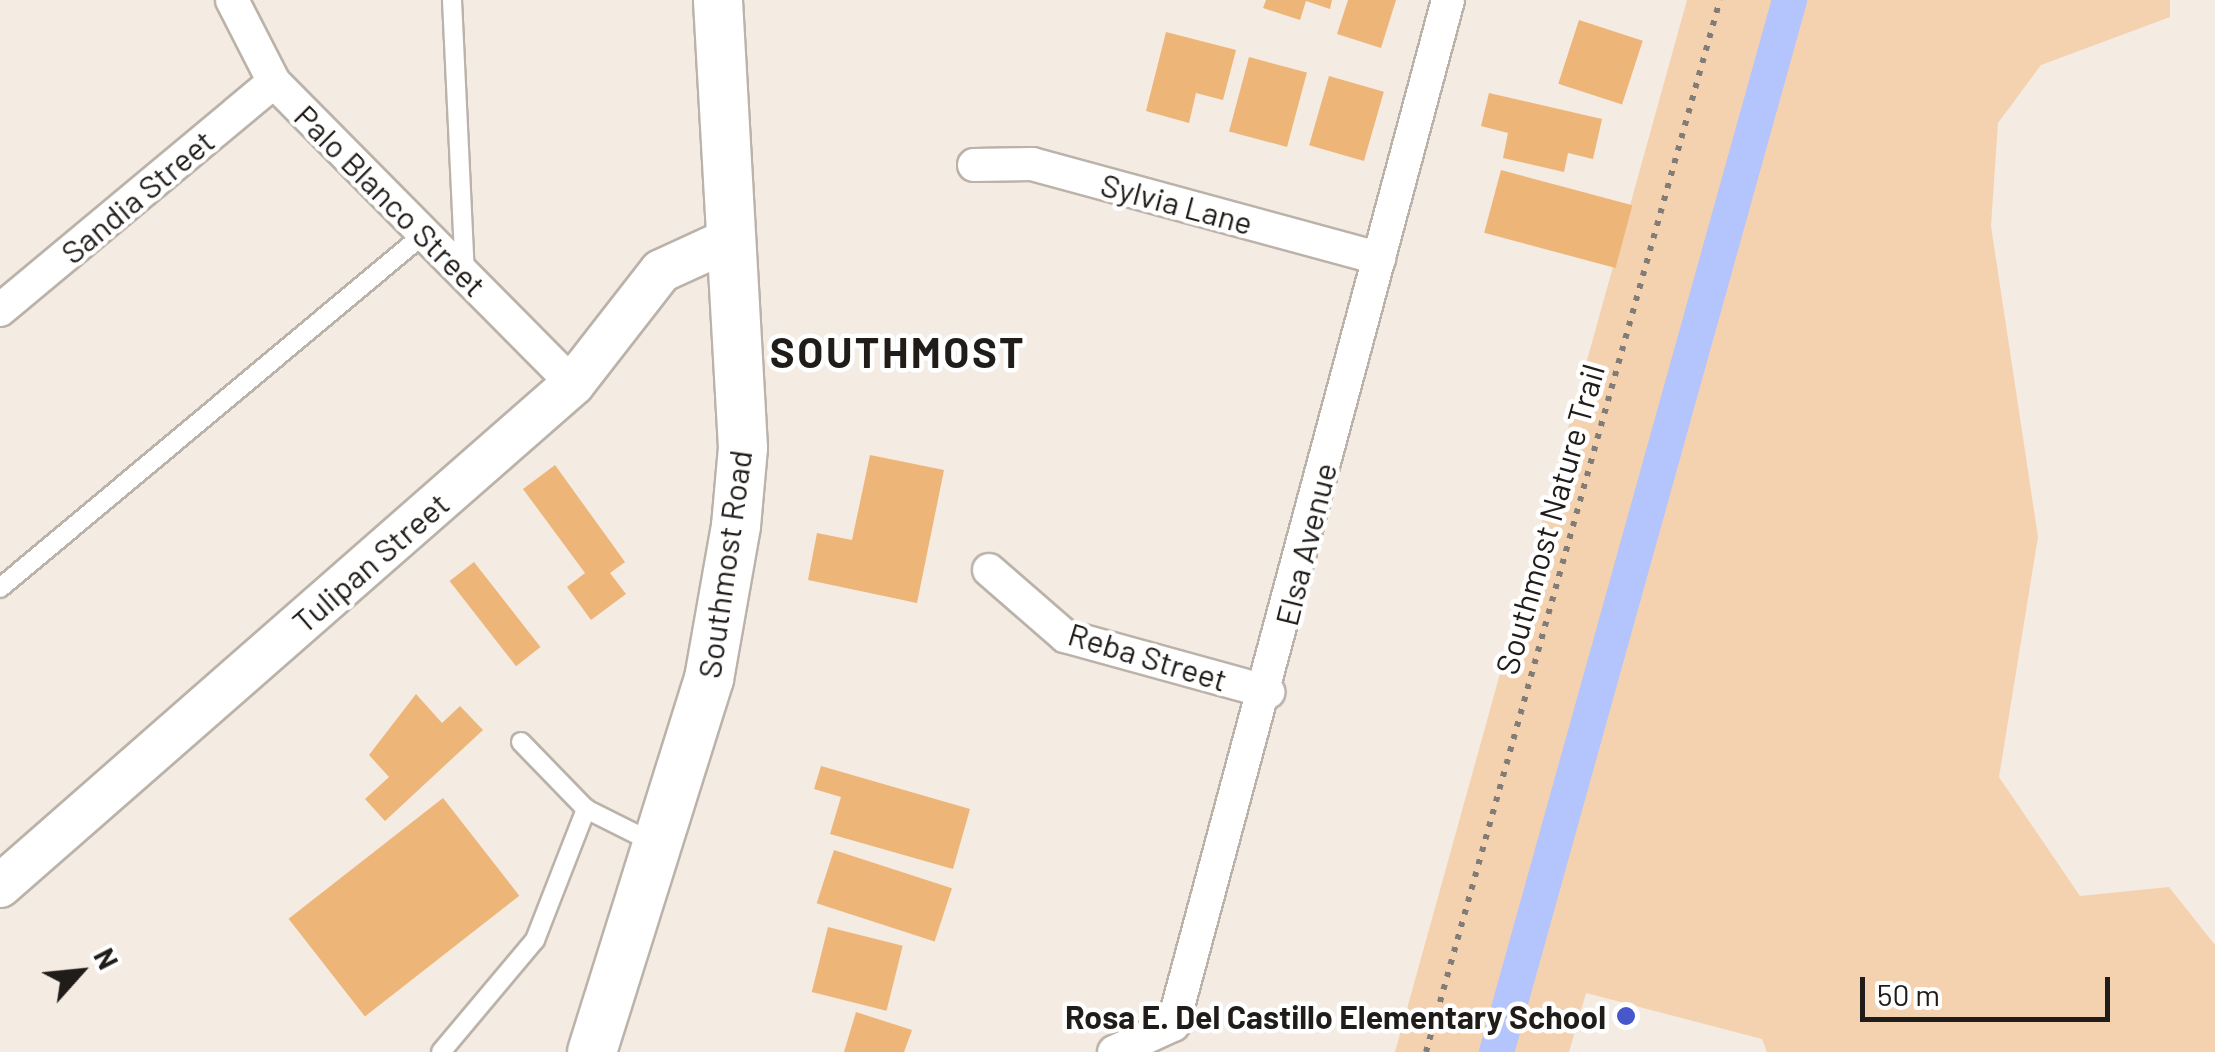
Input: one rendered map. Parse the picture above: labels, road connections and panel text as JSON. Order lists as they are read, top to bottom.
{
  "streets": {
    "main road": ["Southmost Road"],
    "street": [
      "Sandia Street",
      "Palo Blanco Street",
      "Sylvia Lane",
      "Elsa Avenue",
      "Tulipan Street",
      "Reba Street"
    ],
    "path": ["Southmost Nature Trail"]
  },
  "crossings": [
    ["Sandia Street", "Palo Blanco Street"],
    ["Palo Blanco Street", "Tulipan Street"],
    ["Sylvia Lane", "Elsa Avenue"],
    ["Elsa Avenue", "Reba Street"],
    ["Tulipan Street", "Southmost Road"]
  ],
  "districts": ["SOUTHMOST"],
  "places": ["Rosa E. Del Castillo Elementary School"],
  "scale_bar": "50 m",
  "north": "top right"
}
